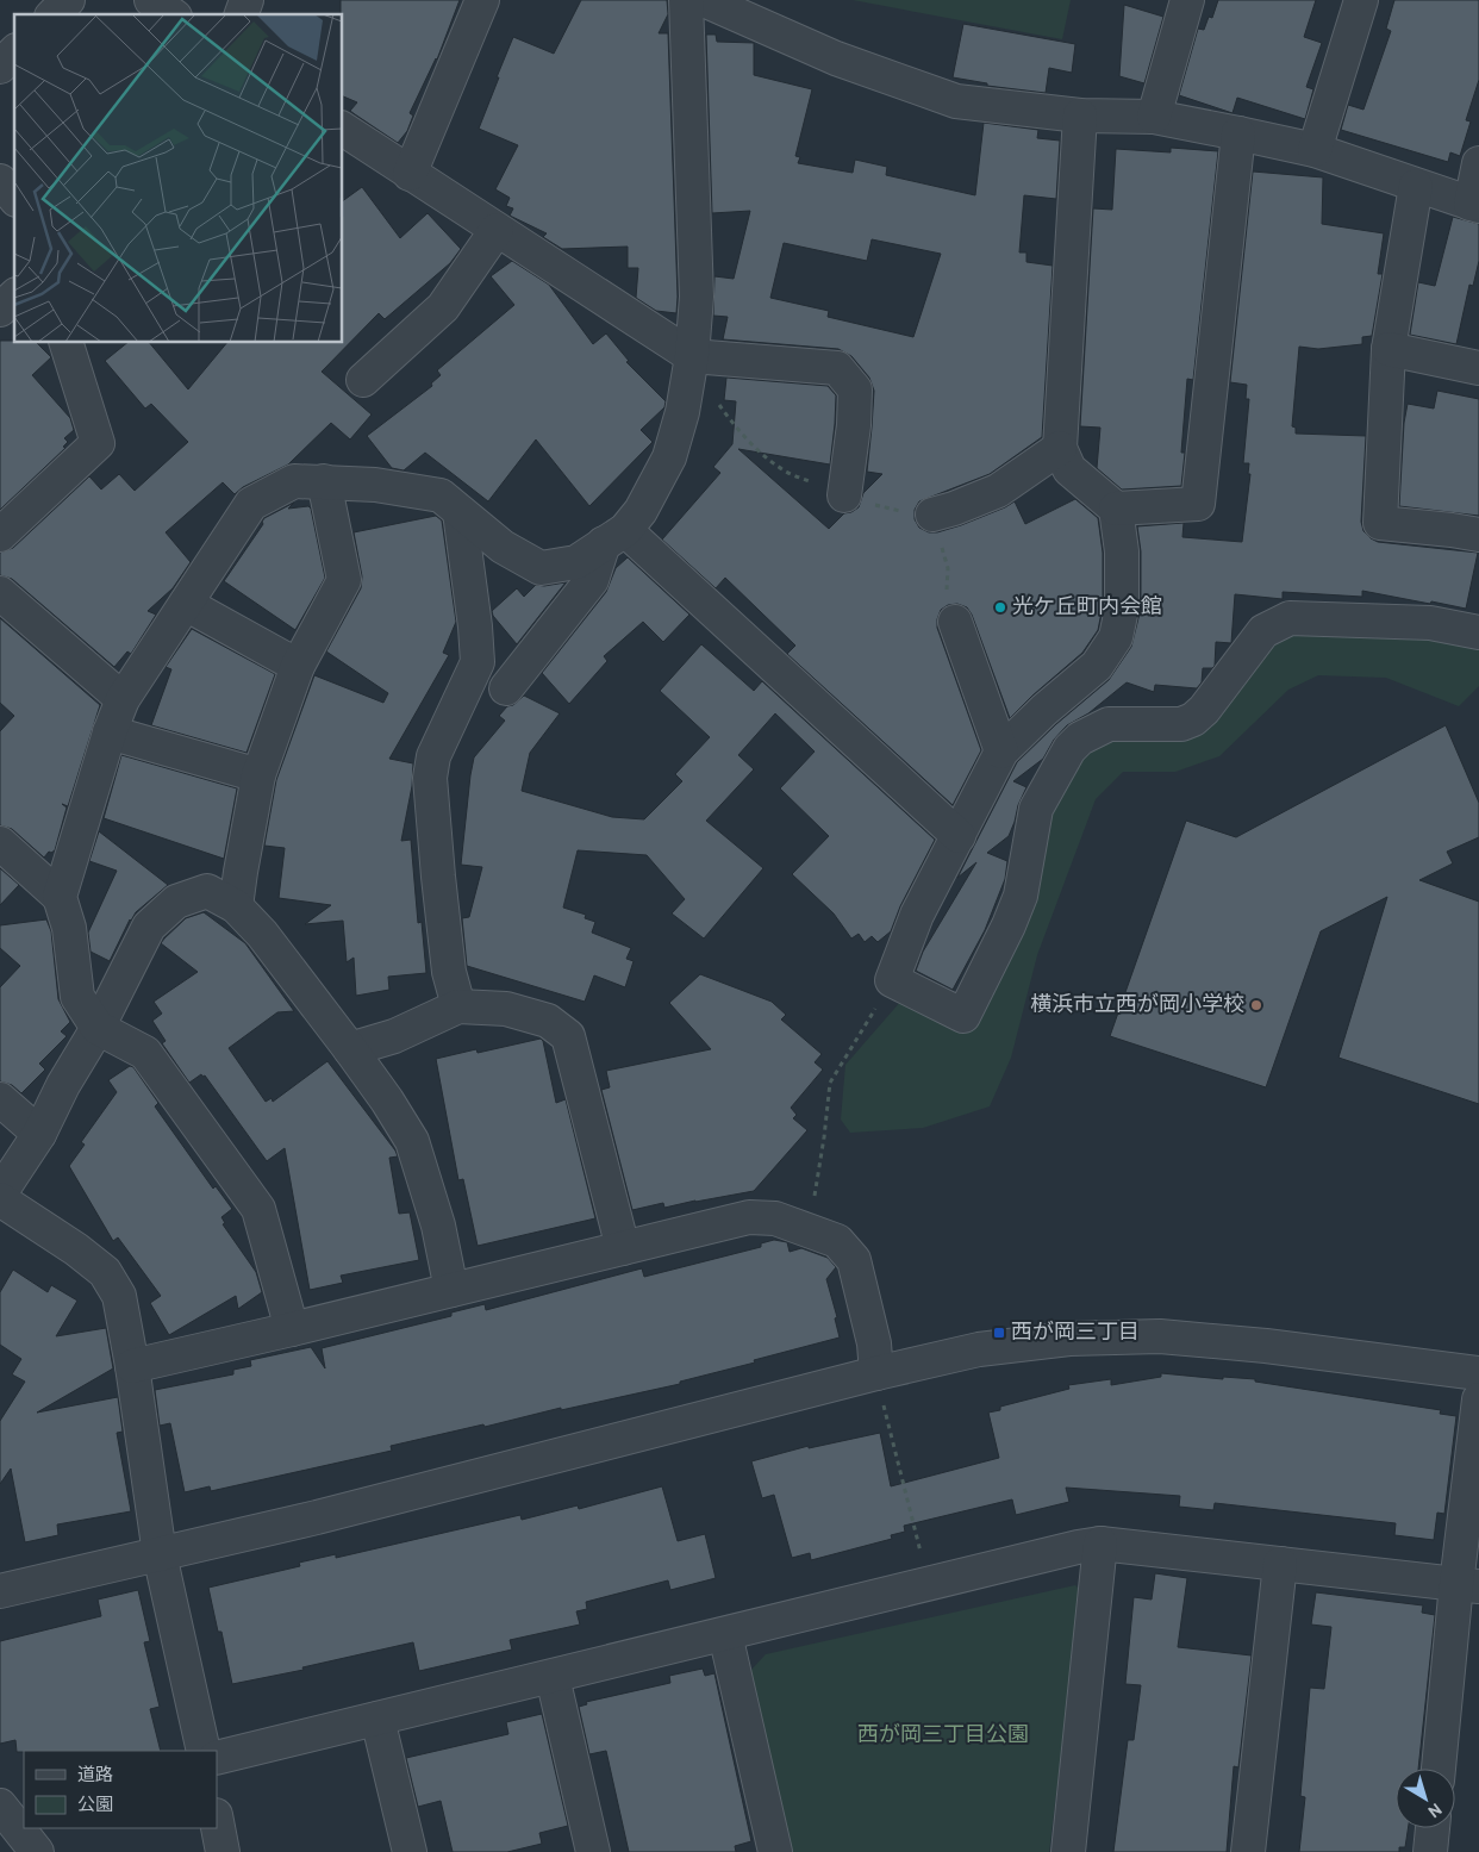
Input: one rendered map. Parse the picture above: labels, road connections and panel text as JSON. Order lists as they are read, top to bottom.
{
  "parks": ["西が岡三丁目公園"],
  "places": {
    "other": ["光ケ丘町内会館", "横浜市立西が岡小学校"],
    "transit": ["西が岡三丁目"]
  },
  "legend": ["道路", "公園"],
  "north": "bottom right"
}
